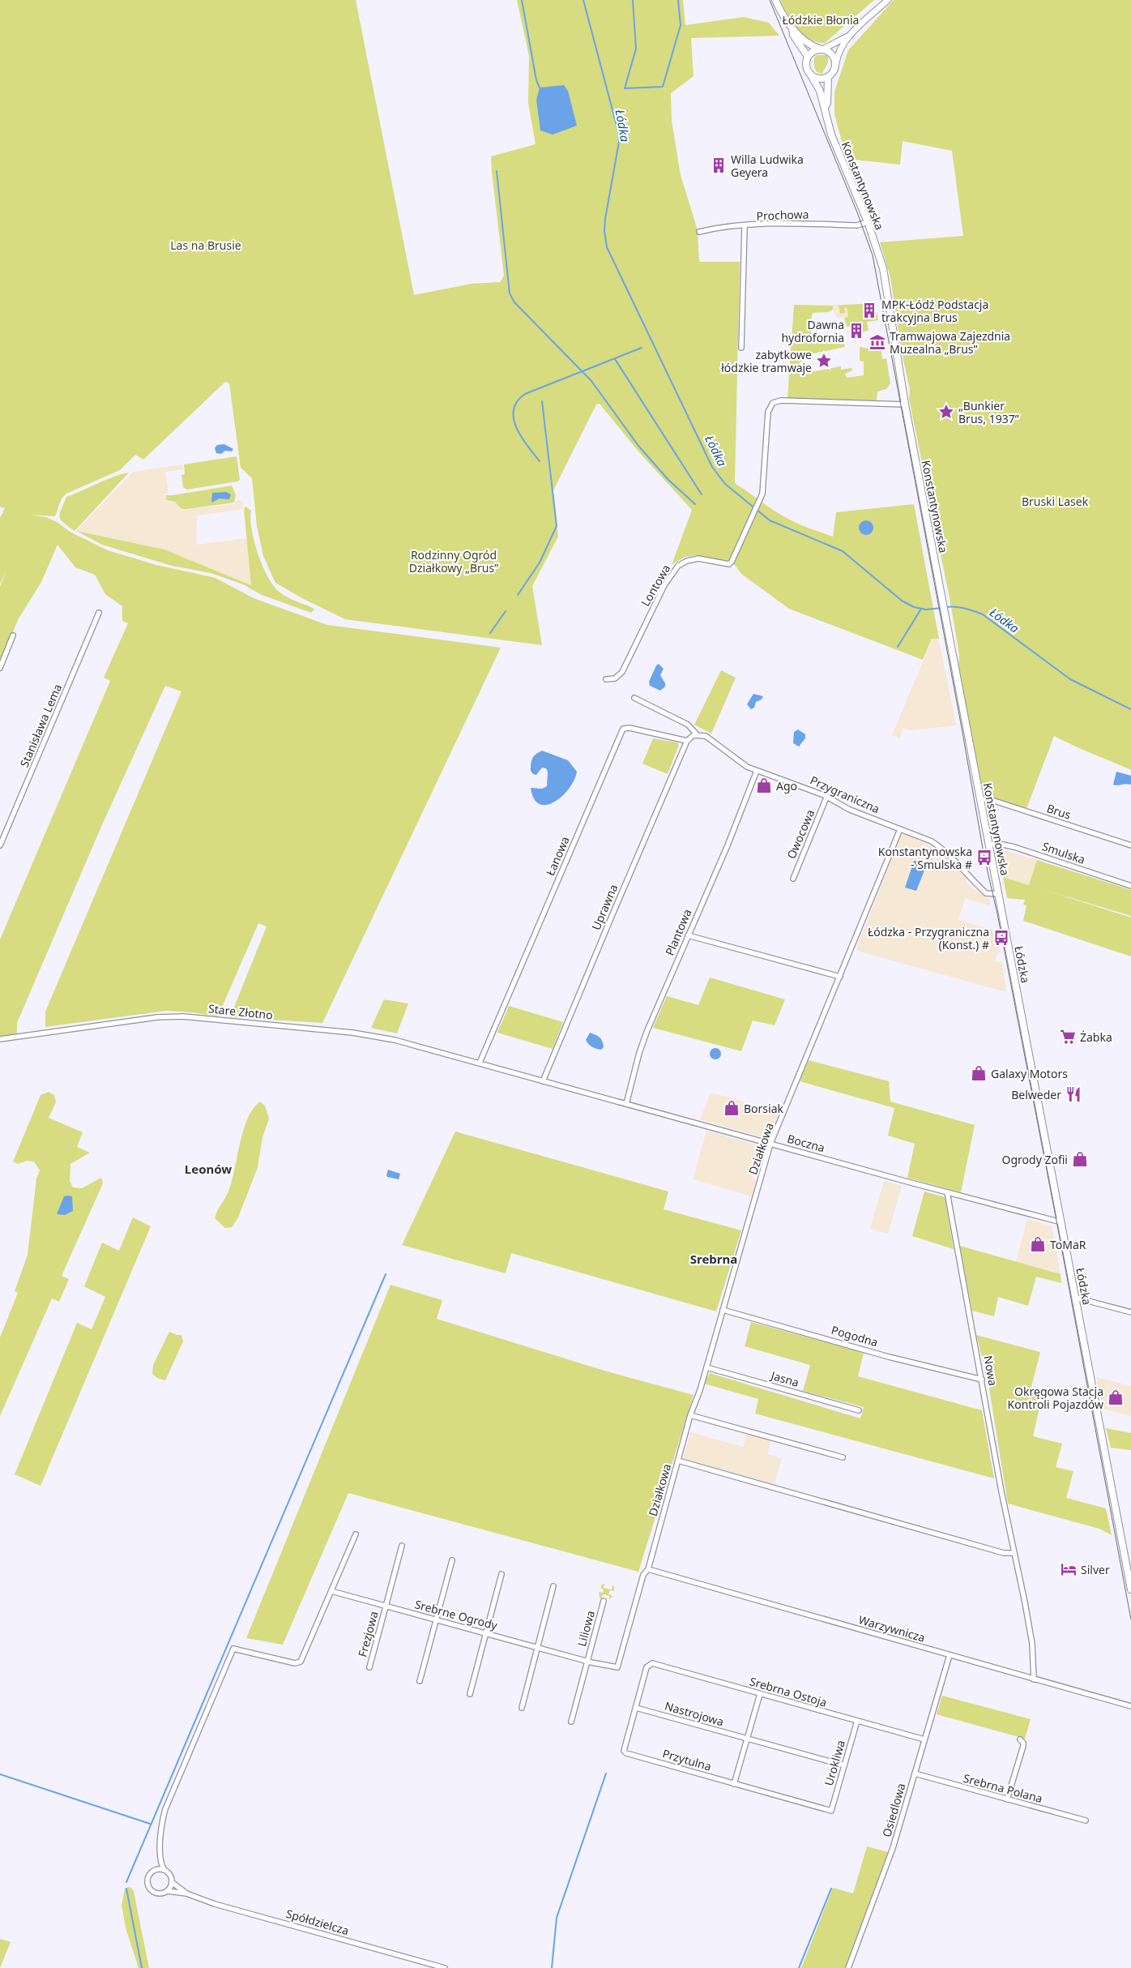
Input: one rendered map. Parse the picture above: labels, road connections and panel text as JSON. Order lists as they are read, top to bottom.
{
  "streets": {
    "main road": ["Konstantynowska", "Łódzka"],
    "street": [
      "Prochowa",
      "Lontowa",
      "Stanisława Lema",
      "Przygraniczna",
      "Brus",
      "Owocowa",
      "Smulska",
      "Łanowa",
      "Uprawna",
      "Plantowa",
      "Stare Złotno",
      "Boczna",
      "Działkowa",
      "Pogodna",
      "Nowa",
      "Jasna",
      "Srebrne Ogrody",
      "Liliowa",
      "Warzywnicza",
      "Frezjowa",
      "Srebrna Ostoja",
      "Nastrojowa",
      "Przytulna",
      "Urokliwa",
      "Srebrna Polana",
      "Osiedlowa",
      "Spółdzielcza"
    ]
  },
  "crossings": [
    ["Konstantynowska", "Prochowa"],
    ["Konstantynowska", "Lontowa"],
    ["Konstantynowska", "Przygraniczna"],
    ["Konstantynowska", "Brus"],
    ["Konstantynowska", "Smulska"],
    ["Konstantynowska", "Łódzka"],
    ["Przygraniczna", "Owocowa"],
    ["Przygraniczna", "Plantowa"],
    ["Przygraniczna", "Działkowa"],
    ["Łanowa", "Uprawna"],
    ["Łanowa", "Stare Złotno"],
    ["Łanowa", "Boczna"],
    ["Uprawna", "Boczna"],
    ["Plantowa", "Boczna"],
    ["Łódzka", "Boczna"],
    ["Stare Złotno", "Boczna"],
    ["Boczna", "Działkowa"],
    ["Boczna", "Nowa"],
    ["Działkowa", "Pogodna"],
    ["Działkowa", "Jasna"],
    ["Działkowa", "Srebrne Ogrody"],
    ["Działkowa", "Warzywnicza"],
    ["Pogodna", "Nowa"],
    ["Nowa", "Warzywnicza"],
    ["Srebrne Ogrody", "Liliowa"],
    ["Srebrne Ogrody", "Warzywnicza"],
    ["Srebrne Ogrody", "Frezjowa"],
    ["Warzywnicza", "Osiedlowa"],
    ["Srebrna Ostoja", "Przytulna"],
    ["Srebrna Ostoja", "Urokliwa"],
    ["Srebrna Ostoja", "Osiedlowa"],
    ["Nastrojowa", "Przytulna"],
    ["Nastrojowa", "Urokliwa"],
    ["Przytulna", "Urokliwa"],
    ["Srebrna Polana", "Osiedlowa"]
  ],
  "districts": ["Leonów", "Srebrna"],
  "water": ["Łódka"],
  "parks": [
    "Łódzkie Błonia",
    "Las na Brusie",
    "Bruski Lasek",
    "Rodzinny Ogród Działkowy „Brus”"
  ],
  "places": {
    "building": ["Willa Ludwika Geyera", "MPK-Łódź Podstacja trakcyjna Brus", "Dawna hydrofornia"],
    "museum": ["Tramwajowa Zajezdnia Muzealna „Brus”"],
    "place": ["zabytkowe łódzkie tramwaje", "„Bunkier Brus, 1937”"],
    "shop": [
      "Ago",
      "Galaxy Motors",
      "Borsiak",
      "Ogrody Zofii",
      "ToMaR",
      "Okręgowa Stacja Kontroli Pojazdów"
    ],
    "bus stop": ["Konstantynowska - Smulska #", "Łódzka - Przygraniczna (Konst.) #"],
    "supermarket": ["Żabka"],
    "restaurant": ["Belweder"],
    "hotel": ["Silver"]
  }
}
